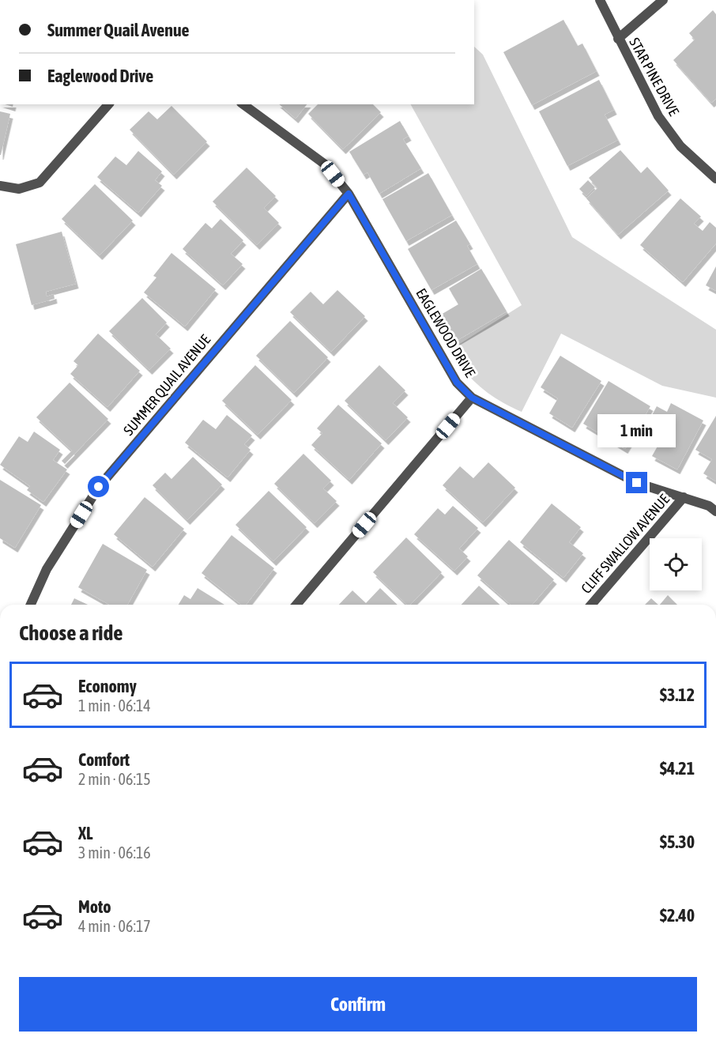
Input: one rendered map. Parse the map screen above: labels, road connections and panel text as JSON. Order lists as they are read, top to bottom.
{
  "streets": {
    "street": [
      "STAR PINE DRIVE",
      "EAGLEWOOD DRIVE",
      "SUMMER QUAIL AVENUE",
      "CLIFF SWALLOW AVENUE"
    ]
  },
  "crossings": [
    ["EAGLEWOOD DRIVE", "SUMMER QUAIL AVENUE"],
    ["EAGLEWOOD DRIVE", "CLIFF SWALLOW AVENUE"]
  ],
  "page": {
    "banner": ["Summer Quail Avenue", "Eaglewood Drive"],
    "bubble": "1 min",
    "heading": "Choose a ride",
    "list": [
      {
        "name": "Economy",
        "note": "1 min · 06:14",
        "value": "$3.12"
      },
      {
        "name": "Comfort",
        "note": "2 min · 06:15",
        "value": "$4.21"
      },
      {
        "name": "XL",
        "note": "3 min · 06:16",
        "value": "$5.30"
      },
      {
        "name": "Moto",
        "note": "4 min · 06:17",
        "value": "$2.40"
      }
    ],
    "buttons": "Confirm"
  }
}
